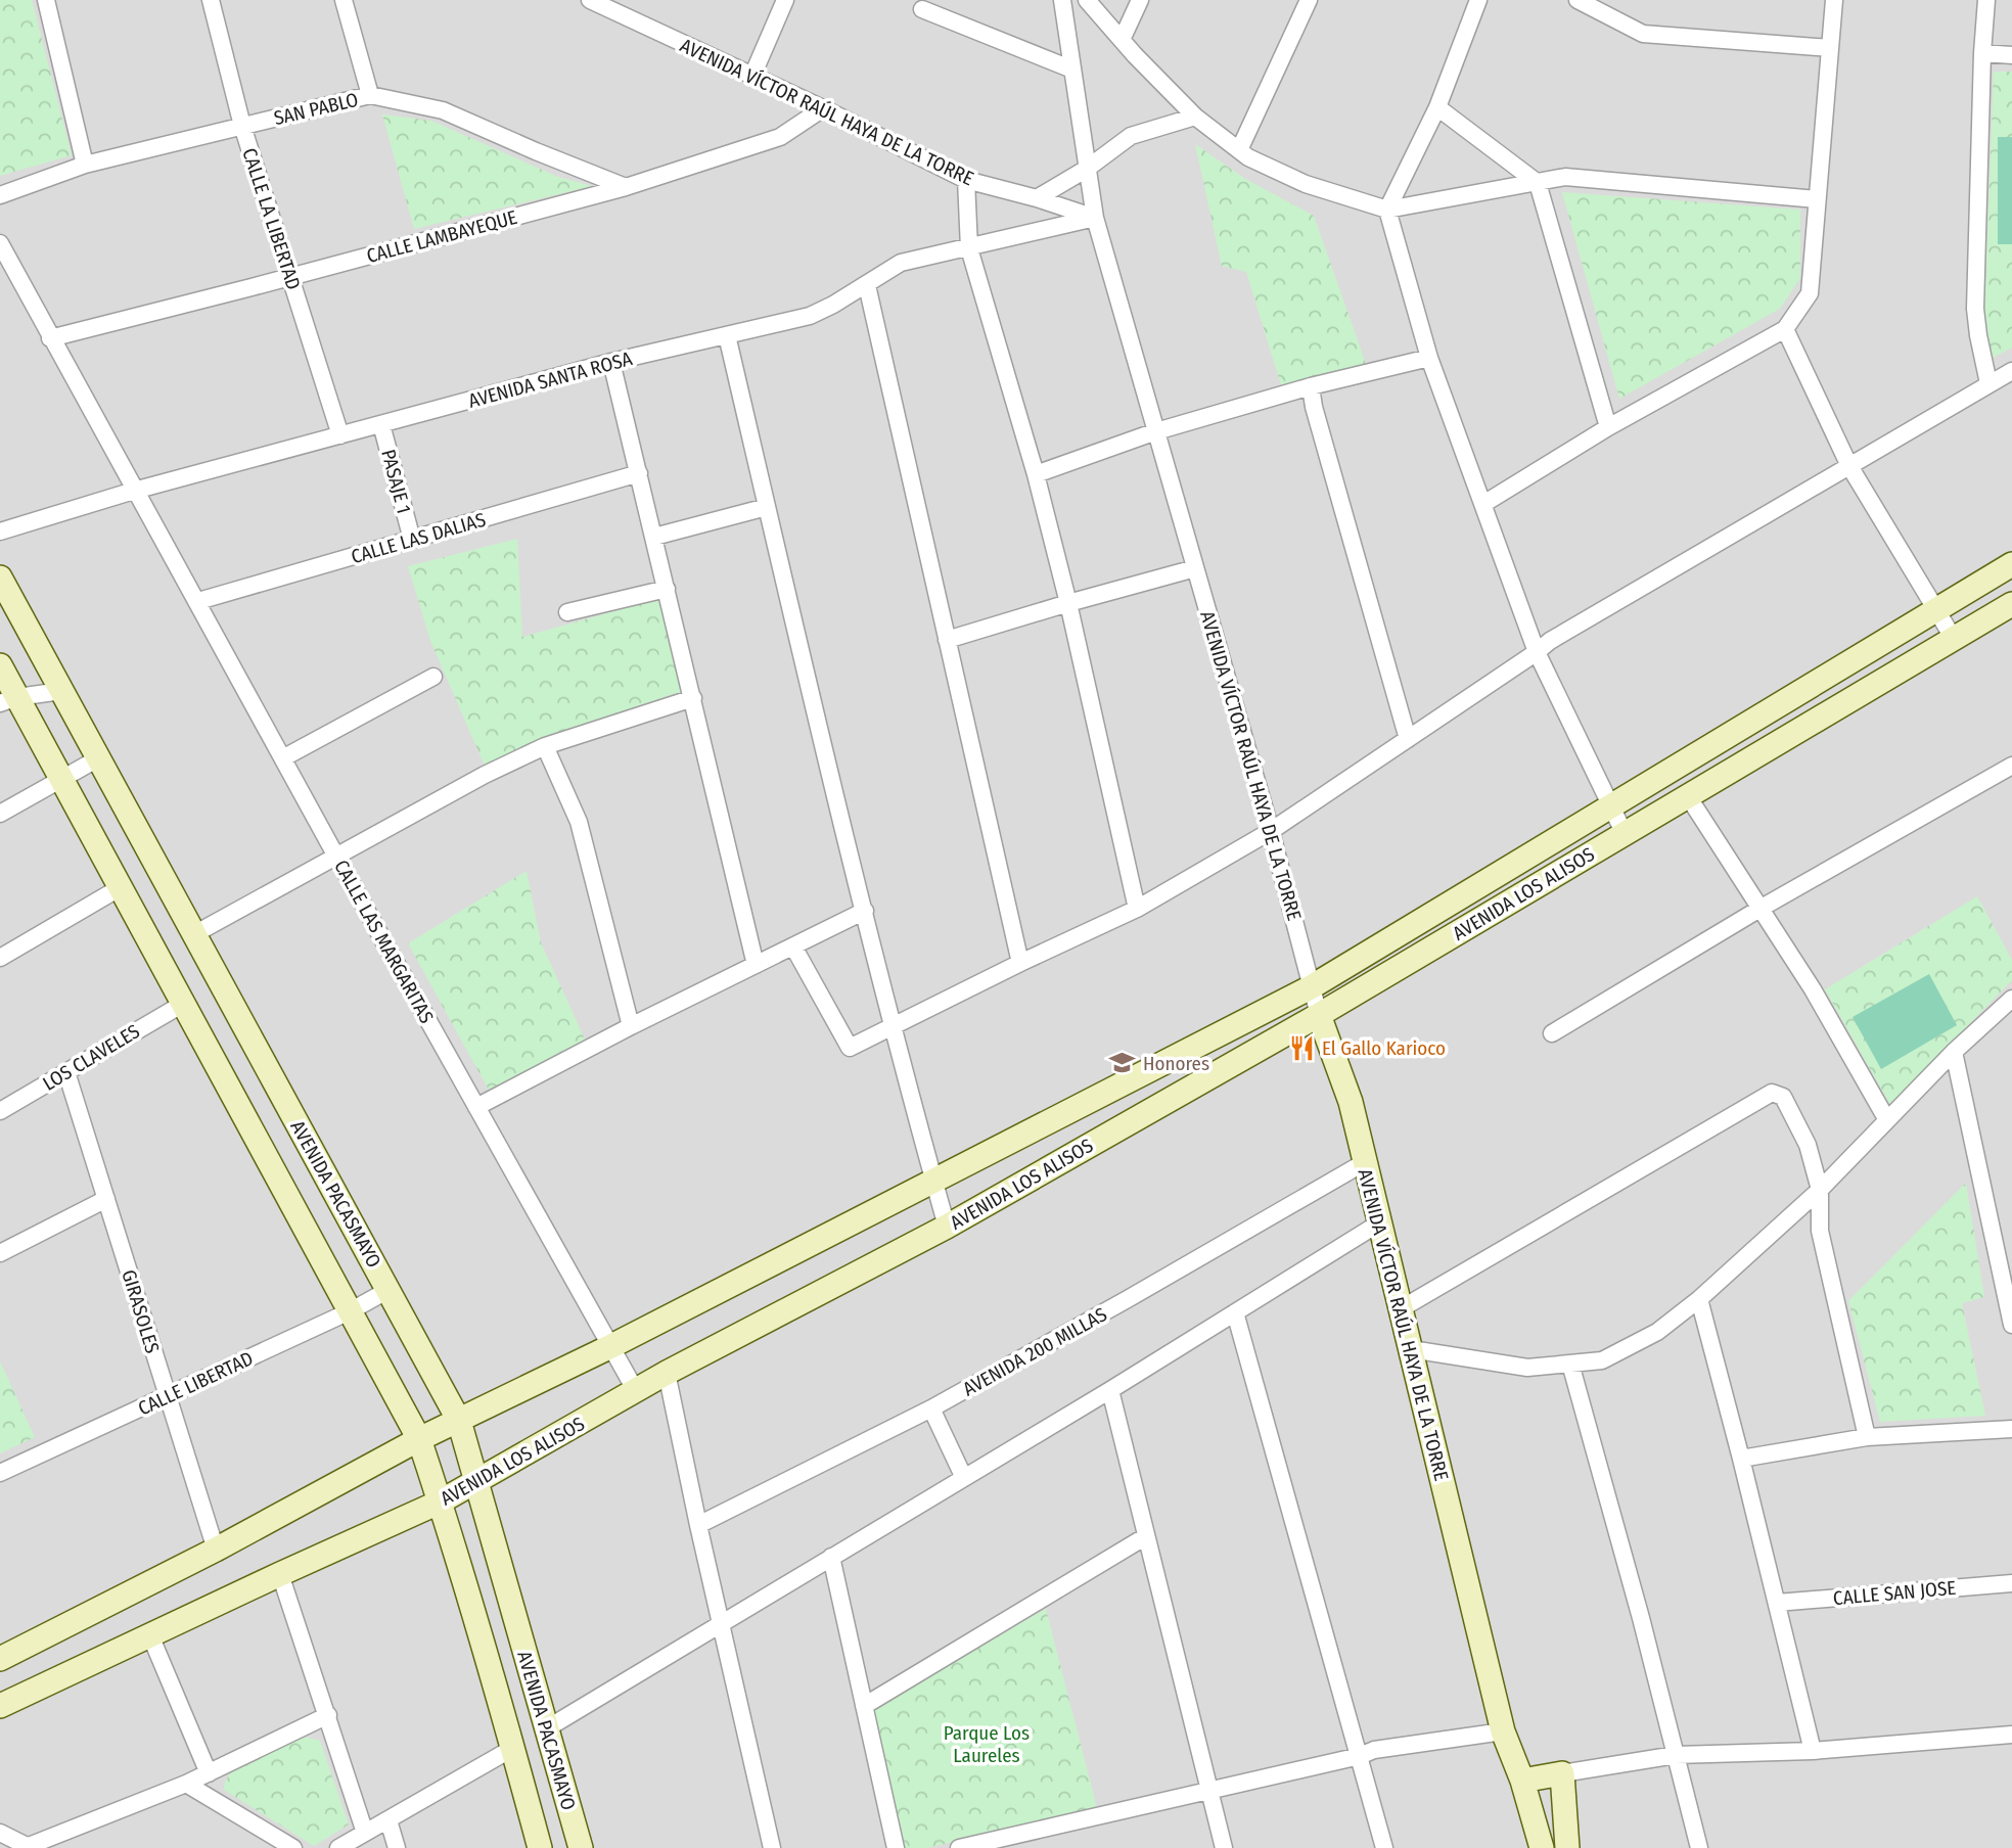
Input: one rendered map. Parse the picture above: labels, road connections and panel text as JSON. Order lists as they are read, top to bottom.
{
  "streets": {
    "street": [
      "SAN PABLO",
      "AVENIDA VÍCTOR RAÚL HAYA DE LA TORRE",
      "CALLE LA LIBERTAD",
      "CALLE LAMBAYEQUE",
      "AVENIDA SANTA ROSA",
      "PASAJE 1",
      "CALLE LAS DALIAS",
      "AVENIDA LOS ALISOS",
      "CALLE LAS MARGARITAS",
      "LOS CLAVELES",
      "AVENIDA PACASMAYO",
      "GIRASOLES",
      "AVENIDA 200 MILLAS",
      "CALLE LIBERTAD",
      "CALLE SAN JOSE"
    ]
  },
  "crossings": [
    ["SAN PABLO", "CALLE LA LIBERTAD"],
    ["SAN PABLO", "CALLE LAMBAYEQUE"],
    ["AVENIDA VÍCTOR RAÚL HAYA DE LA TORRE", "CALLE LAMBAYEQUE"],
    ["AVENIDA VÍCTOR RAÚL HAYA DE LA TORRE", "AVENIDA SANTA ROSA"],
    ["AVENIDA VÍCTOR RAÚL HAYA DE LA TORRE", "AVENIDA LOS ALISOS"],
    ["AVENIDA VÍCTOR RAÚL HAYA DE LA TORRE", "AVENIDA 200 MILLAS"],
    ["CALLE LA LIBERTAD", "CALLE LAMBAYEQUE"],
    ["CALLE LA LIBERTAD", "AVENIDA SANTA ROSA"],
    ["CALLE LAMBAYEQUE", "CALLE LAS MARGARITAS"],
    ["AVENIDA SANTA ROSA", "PASAJE 1"],
    ["AVENIDA SANTA ROSA", "CALLE LAS MARGARITAS"],
    ["PASAJE 1", "CALLE LAS DALIAS"],
    ["CALLE LAS DALIAS", "CALLE LAS MARGARITAS"],
    ["AVENIDA LOS ALISOS", "CALLE LAS MARGARITAS"],
    ["AVENIDA LOS ALISOS", "AVENIDA PACASMAYO"],
    ["AVENIDA LOS ALISOS", "GIRASOLES"],
    ["LOS CLAVELES", "AVENIDA PACASMAYO"],
    ["LOS CLAVELES", "GIRASOLES"],
    ["AVENIDA PACASMAYO", "CALLE LIBERTAD"],
    ["GIRASOLES", "CALLE LIBERTAD"]
  ],
  "parks": ["Parque Los Laureles"],
  "places": {
    "restaurant": ["El Gallo Karioco"],
    "school or university": ["Honores"]
  }
}
